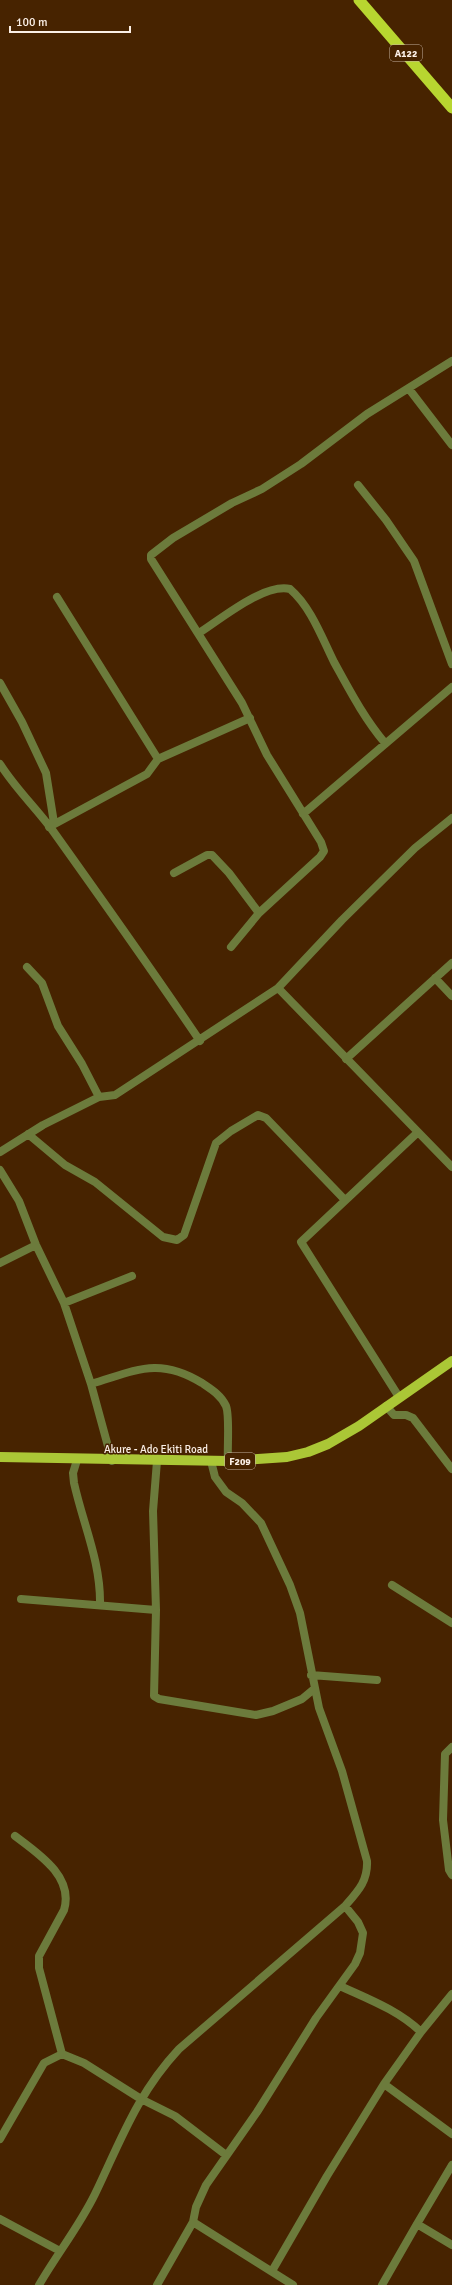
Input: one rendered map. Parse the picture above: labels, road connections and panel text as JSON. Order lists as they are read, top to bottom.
{
  "streets": {
    "highway": ["A122"],
    "main road": ["Akure - Ado Ekiti Road", "F209"]
  },
  "scale_bar": "100 m"
}
